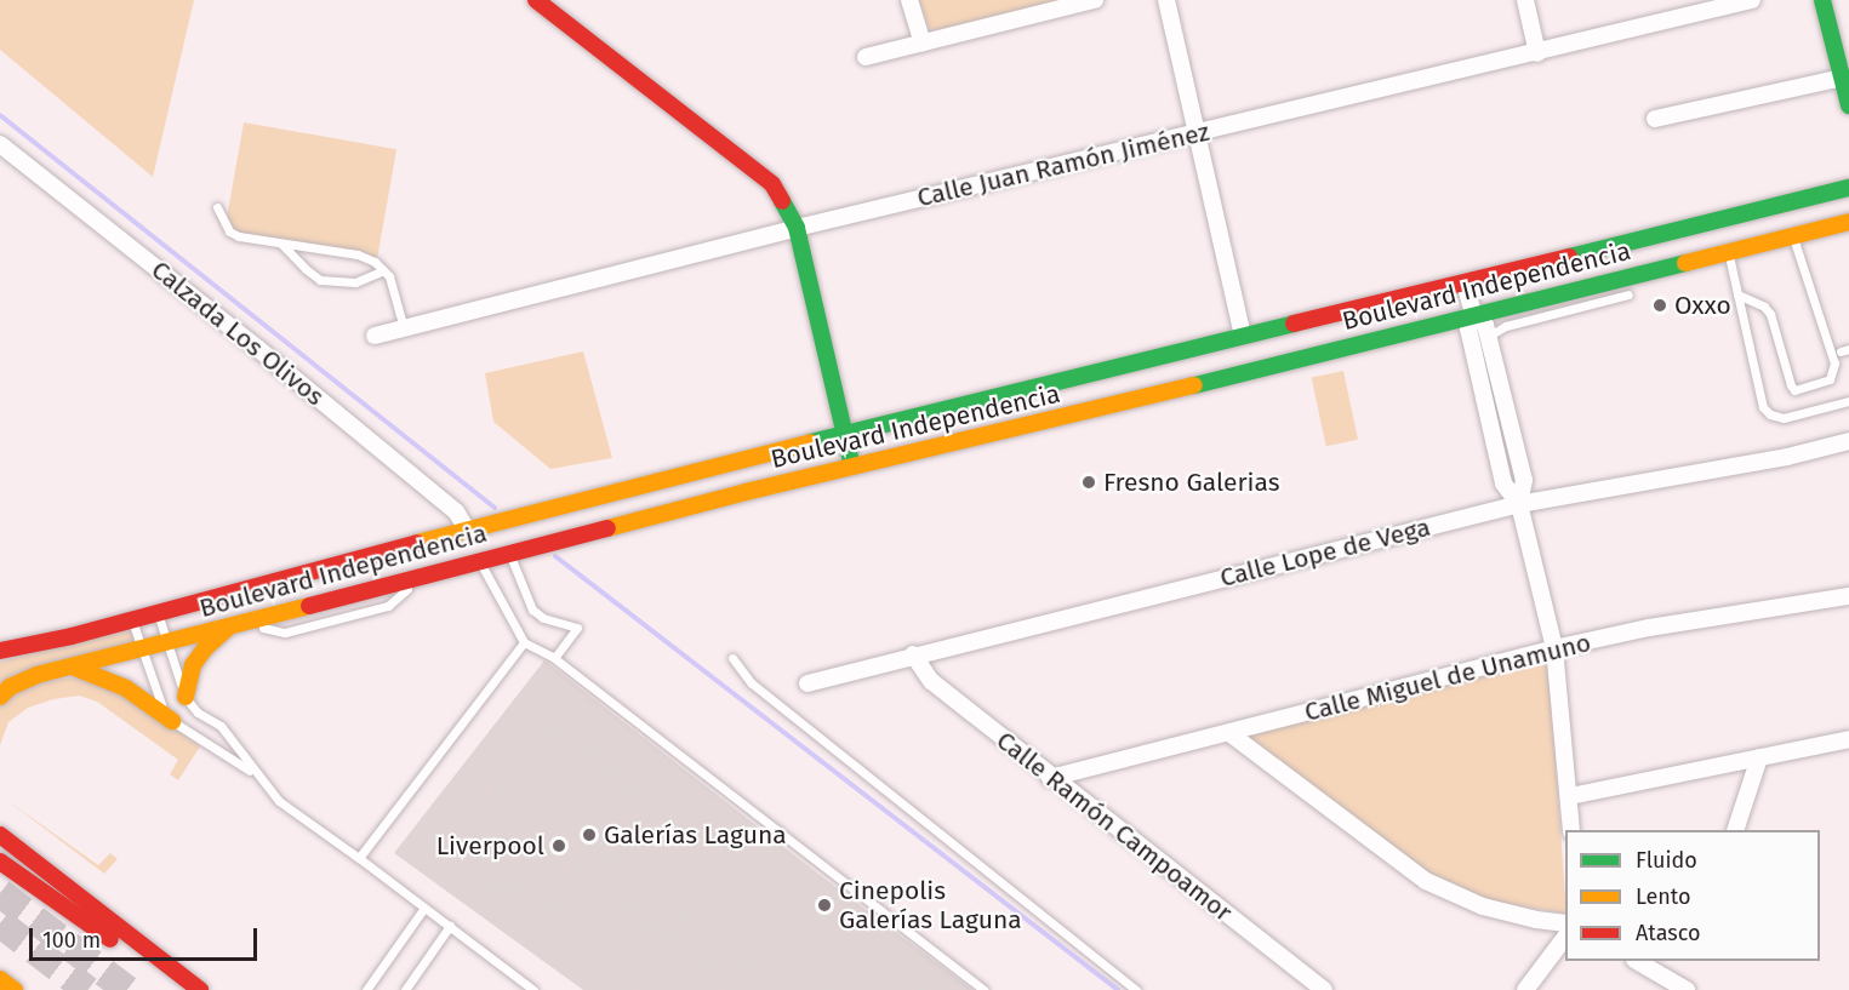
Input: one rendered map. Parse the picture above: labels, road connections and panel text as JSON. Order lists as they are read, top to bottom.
{
  "streets": {
    "main road": ["Boulevard Independencia"],
    "street": [
      "Calle Juan Ramón Jiménez",
      "Calzada Los Olivos",
      "Calle Lope de Vega",
      "Calle Miguel de Unamuno",
      "Calle Ramón Campoamor"
    ]
  },
  "crossings": [
    ["Boulevard Independencia", "Calzada Los Olivos"],
    ["Calle Lope de Vega", "Calle Ramón Campoamor"],
    ["Calle Miguel de Unamuno", "Calle Ramón Campoamor"]
  ],
  "places": [
    "Oxxo",
    "Fresno Galerias",
    "Galerías Laguna",
    "Liverpool",
    "Cinepolis Galerías Laguna"
  ],
  "legend": ["Fluido", "Lento", "Atasco"],
  "scale_bar": "100 m"
}
